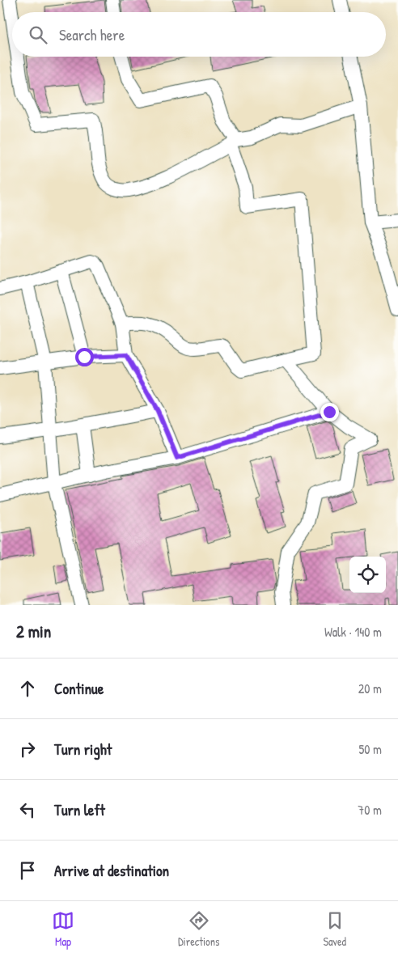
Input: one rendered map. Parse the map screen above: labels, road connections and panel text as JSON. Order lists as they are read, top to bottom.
{
  "page": {
    "search": "Search here",
    "heading": ["2 min", "Walk · 140 m"],
    "list": [
      ["Continue", "20 m"],
      ["Turn right", "50 m"],
      ["Turn left", "70 m"],
      "Arrive at destination"
    ],
    "nav": ["Map", "Directions", "Saved"]
  }
}
